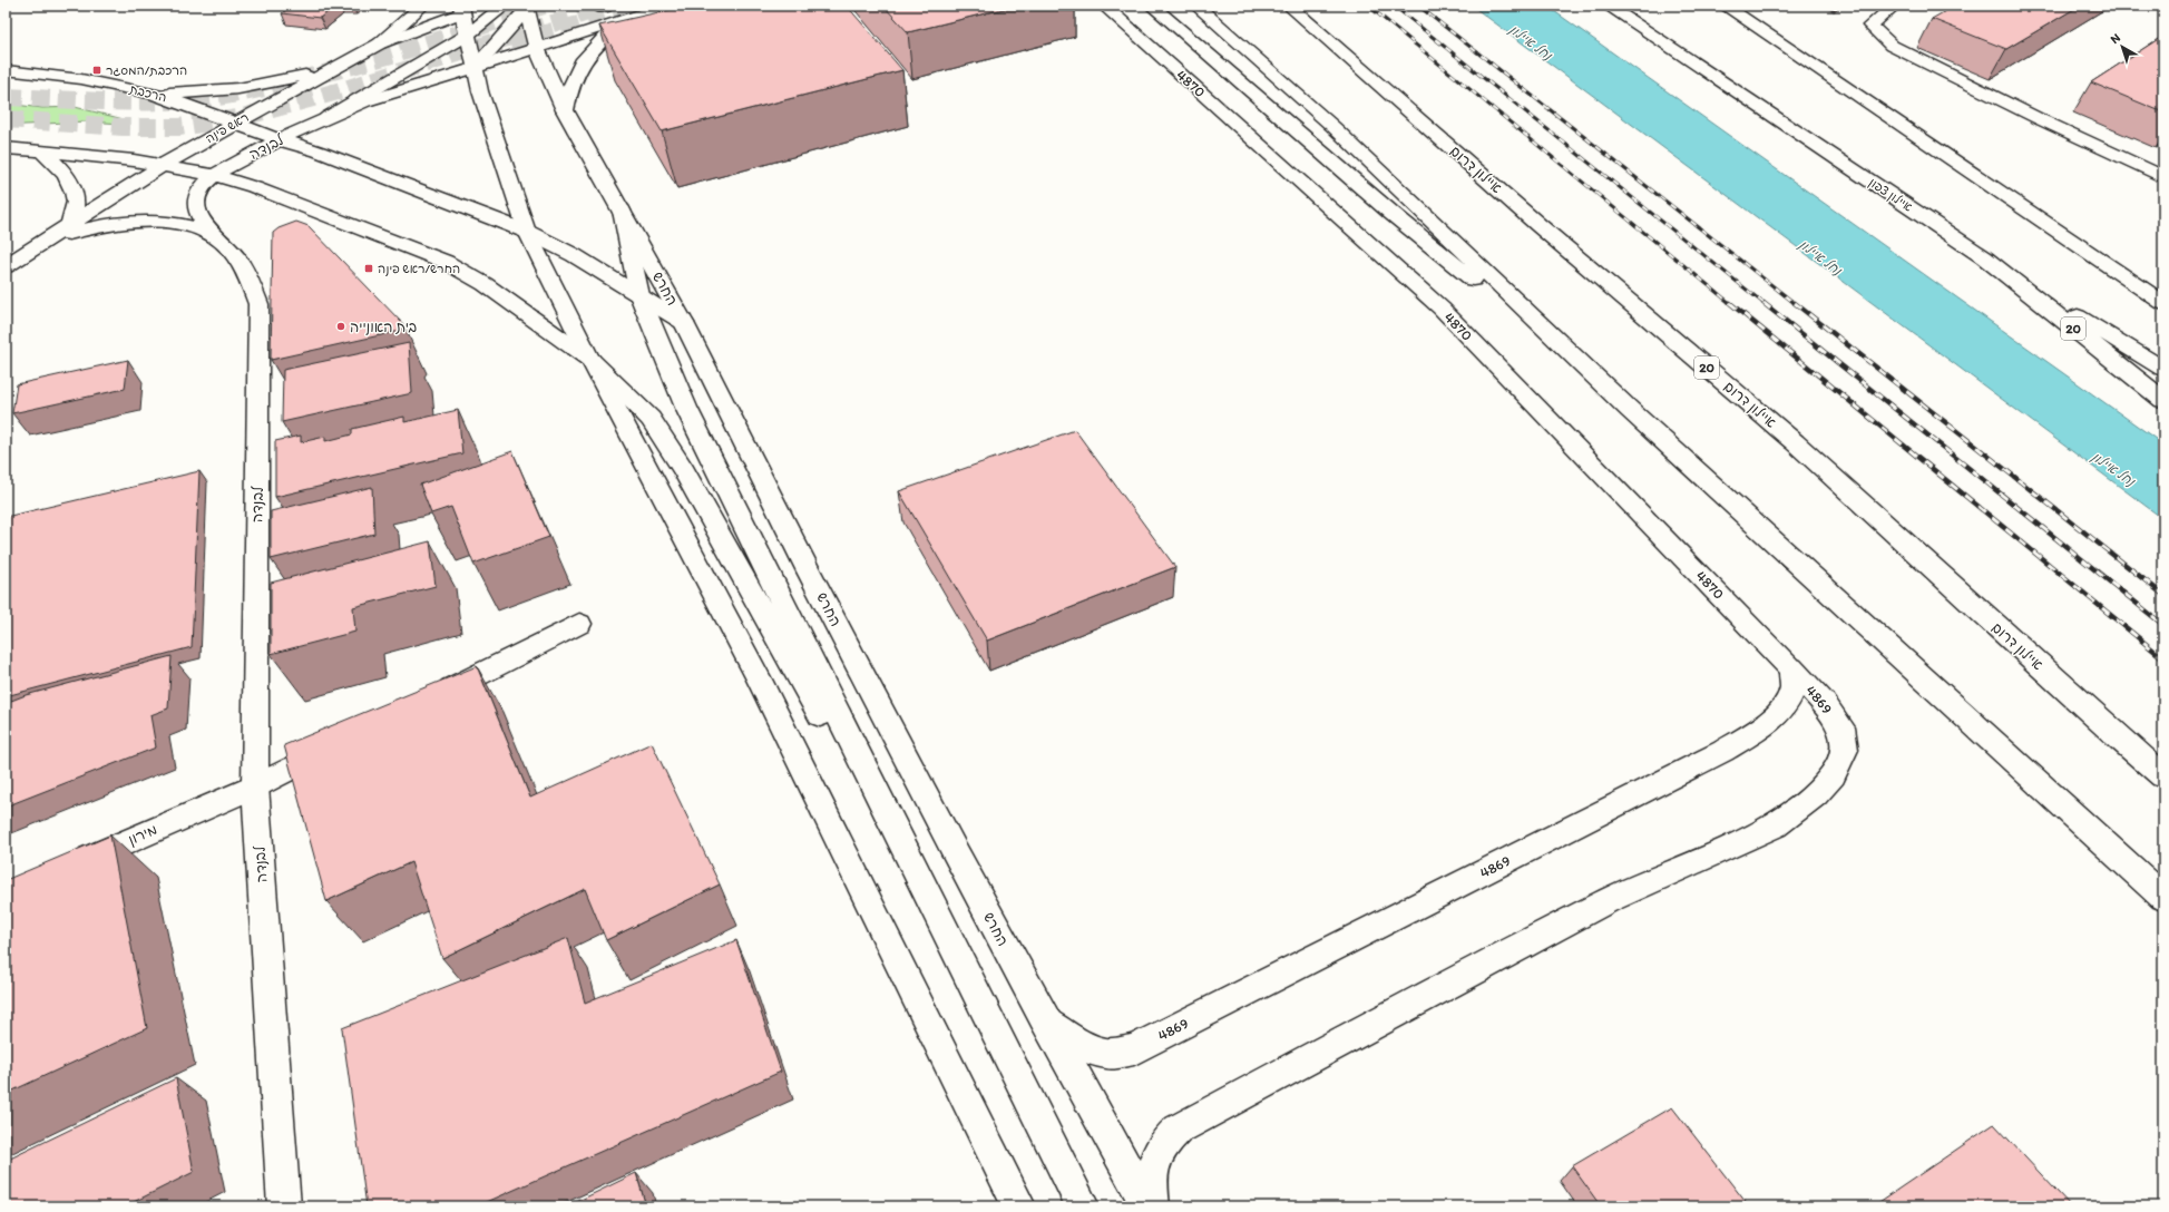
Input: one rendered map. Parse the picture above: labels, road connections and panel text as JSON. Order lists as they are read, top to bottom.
{
  "streets": {
    "main road": [
      "4870",
      "הרכבת",
      "ראש פינה",
      "לבנדה",
      "איילון דרום",
      "איילון צפון",
      "החרש",
      "20",
      "4869",
      "מירון"
    ]
  },
  "crossings": [
    ["4870", "4869"],
    ["הרכבת", "ראש פינה"],
    ["הרכבת", "לבנדה"],
    ["הרכבת", "החרש"],
    ["לבנדה", "החרש"],
    ["לבנדה", "מירון"],
    ["החרש", "4869"]
  ],
  "water": ["נחל איילון"],
  "places": {
    "transit": ["הרכבת/המסגר", "החרש/ראש פינה"],
    "other": ["בית האונייה"]
  },
  "north": "top left"
}
